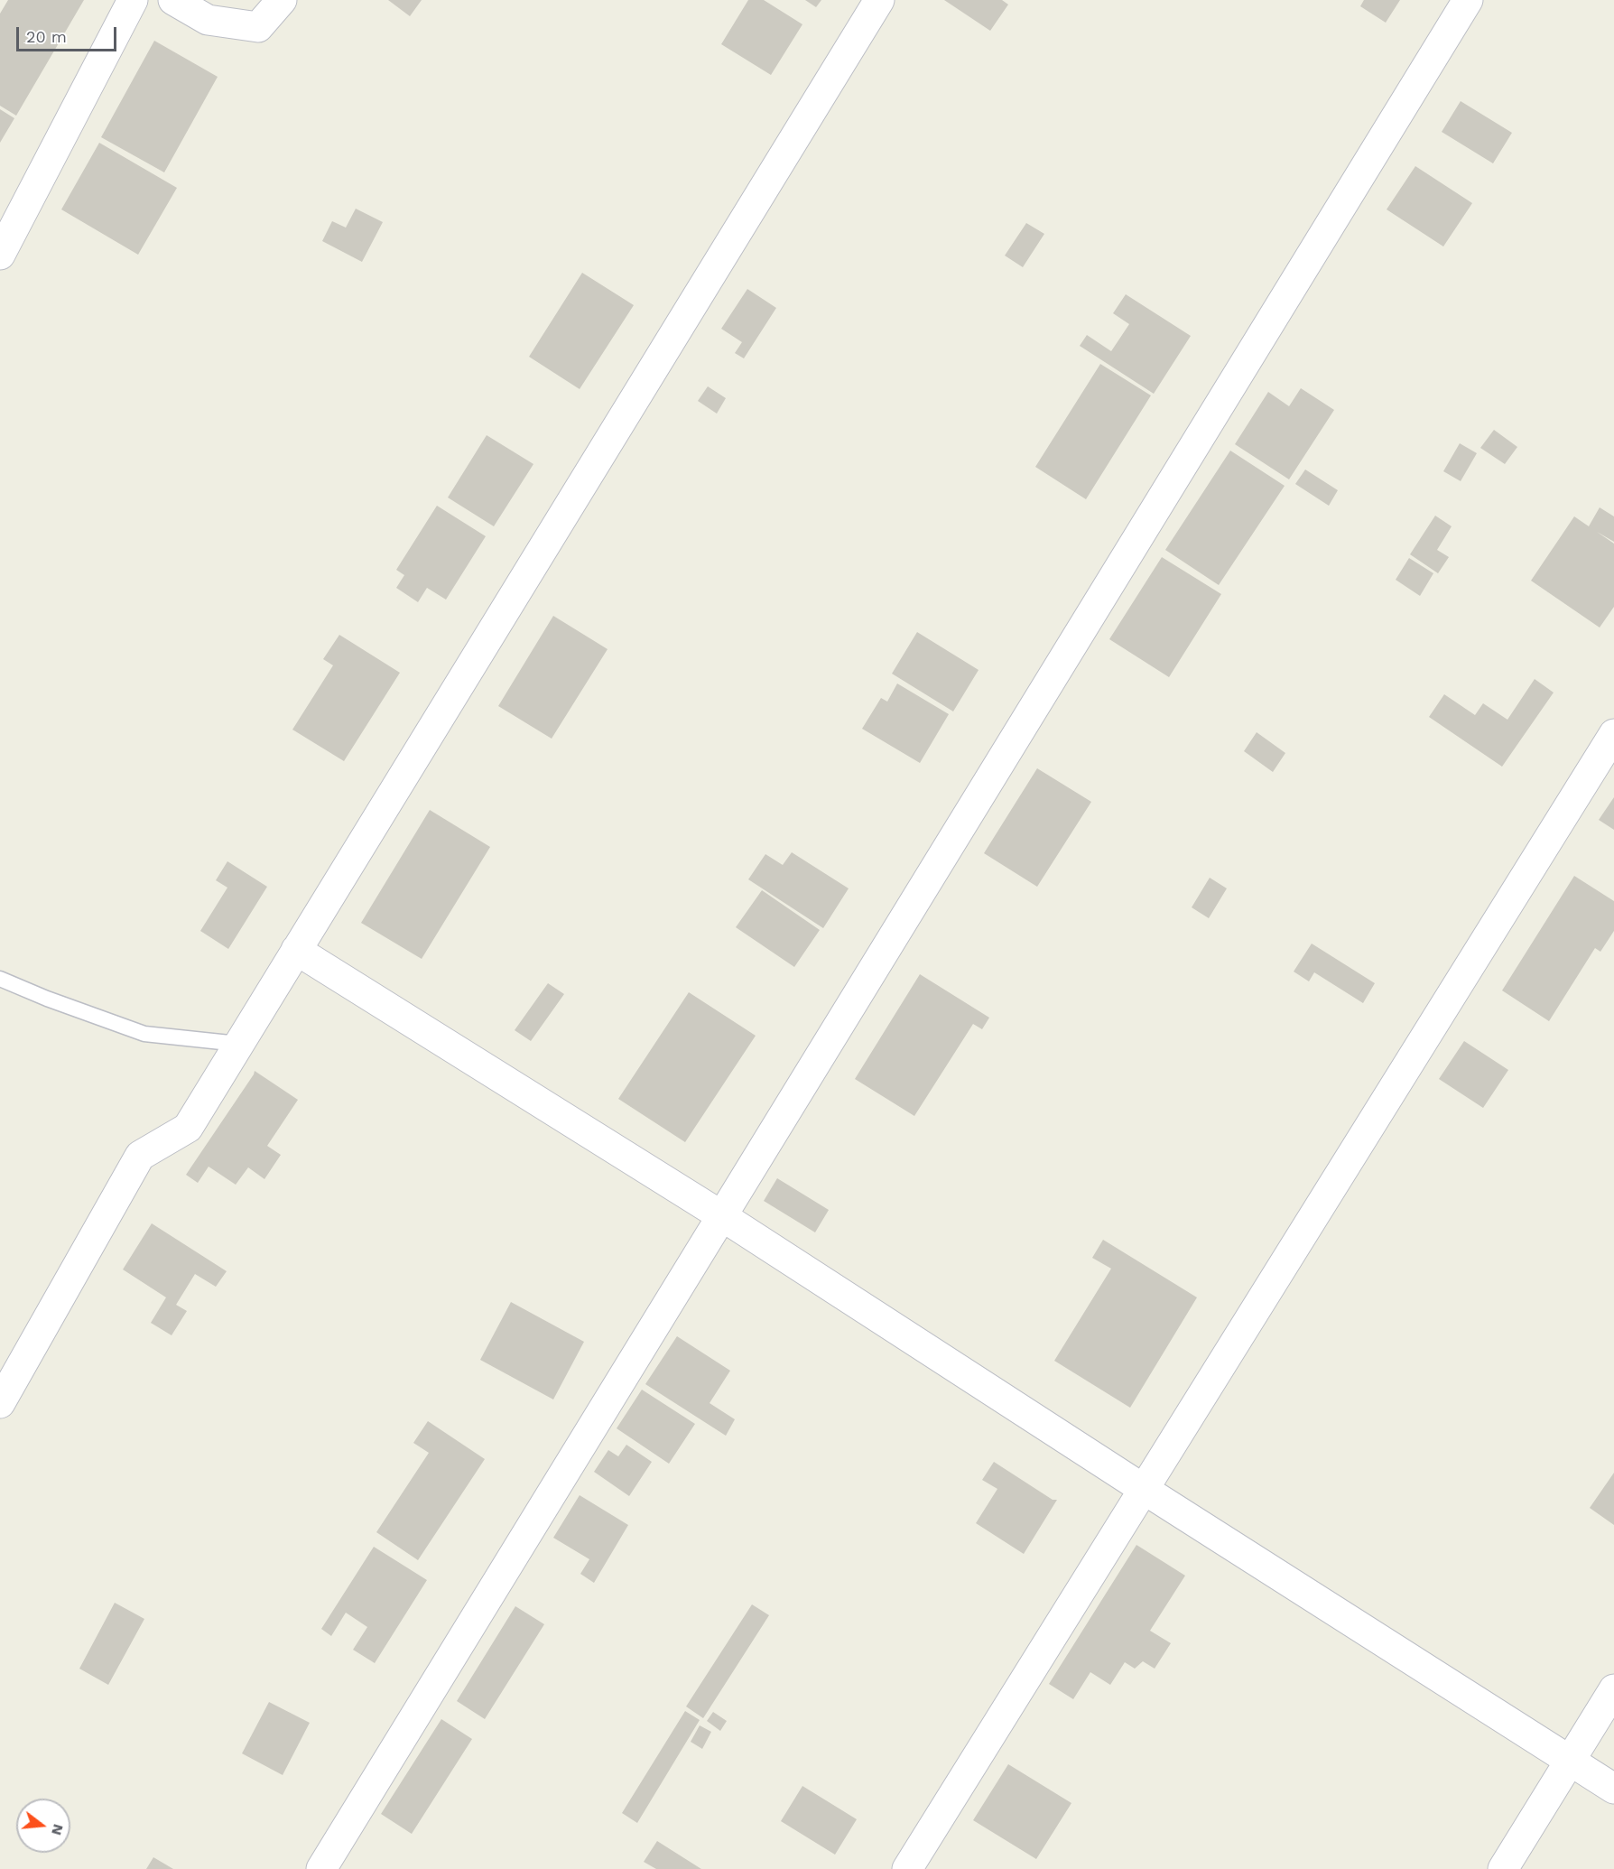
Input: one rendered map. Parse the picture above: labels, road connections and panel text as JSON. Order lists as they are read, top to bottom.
{
  "scale_bar": "20 m",
  "north": "right"
}
